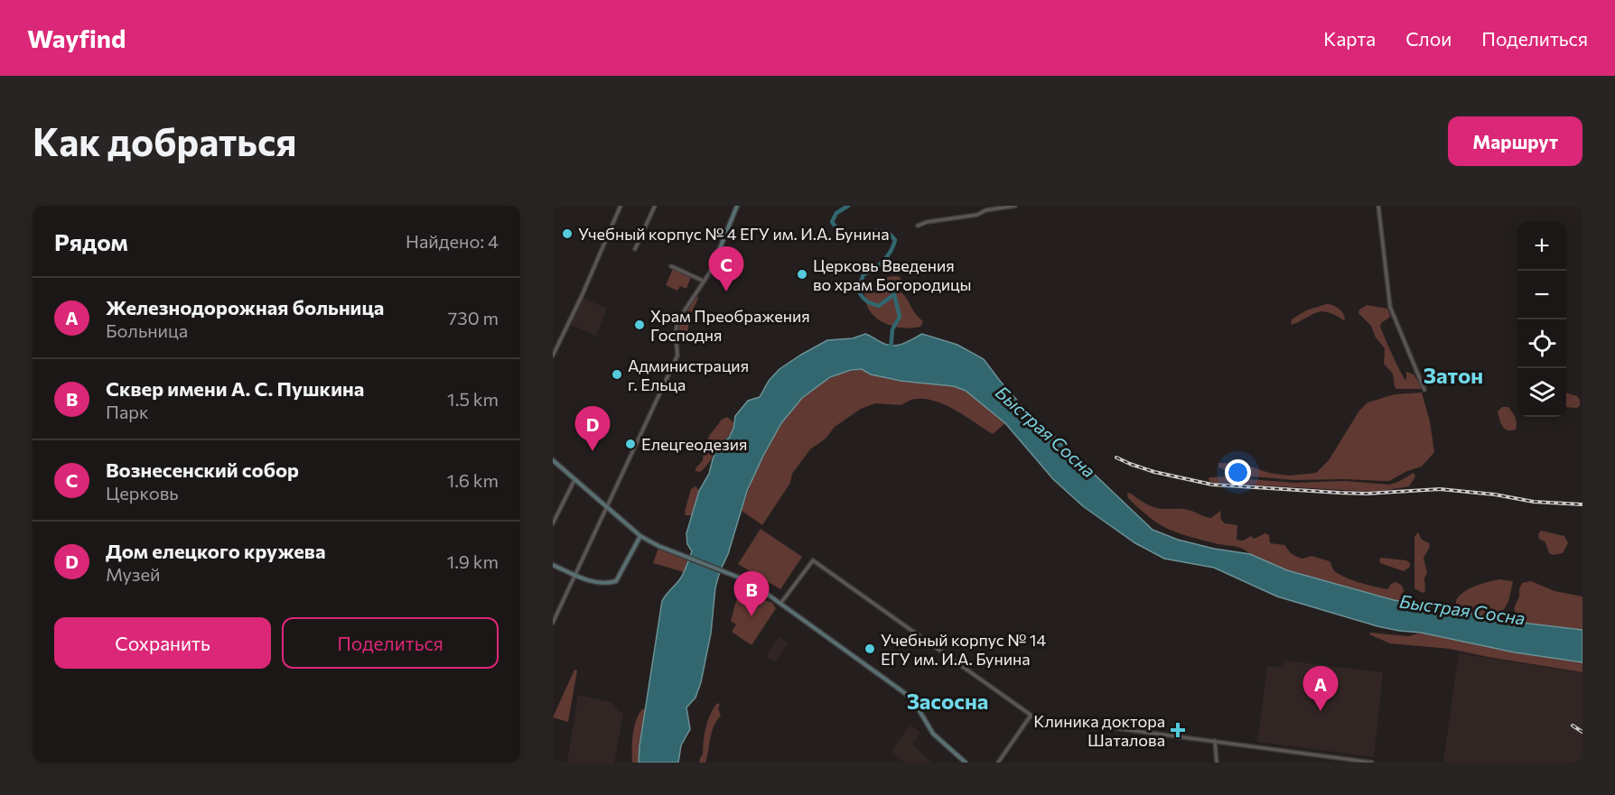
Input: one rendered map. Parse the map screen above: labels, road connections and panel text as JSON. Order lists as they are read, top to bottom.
{
  "districts": ["Затон", "Засосна"],
  "water": ["Быстрая Сосна"],
  "places": {
    "other": [
      "Учебный корпус № 4 ЕГУ им. И.А. Бунина",
      "Церковь Введения во храм Богородицы",
      "Храм Преображения Господня",
      "Администрация г. Ельца",
      "Елецгеодезия",
      "Учебный корпус № 14 ЕГУ им. И.А. Бунина"
    ],
    "health": ["Клиника доктора Шаталова"]
  },
  "page": {
    "header": "Wayfind",
    "nav": ["Карта", "Слои", "Поделиться"],
    "buttons": [
      "Маршрут",
      ["Сохранить", "Поделиться"]
    ],
    "title": "Как добраться",
    "heading": ["Рядом", "Найдено: 4"],
    "map_buttons": ["+", "−"],
    "pins": [
      "C",
      "D",
      "B",
      "A"
    ],
    "list": [
      {
        "mark": "A",
        "name": "Железнодорожная больница",
        "note": "Больница",
        "value": "730 m"
      },
      {
        "mark": "B",
        "name": "Сквер имени А. С. Пушкина",
        "note": "Парк",
        "value": "1.5 km"
      },
      {
        "mark": "C",
        "name": "Вознесенский собор",
        "note": "Церковь",
        "value": "1.6 km"
      },
      {
        "mark": "D",
        "name": "Дом елецкого кружева",
        "note": "Музей",
        "value": "1.9 km"
      }
    ]
  }
}
